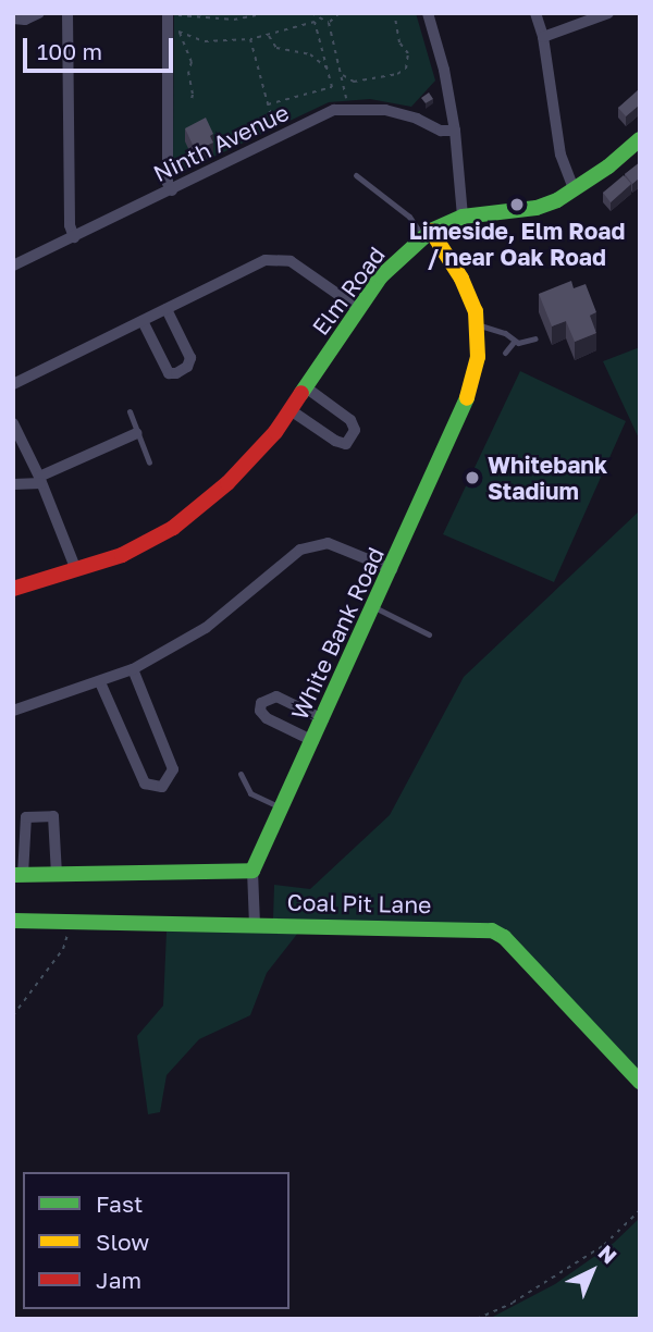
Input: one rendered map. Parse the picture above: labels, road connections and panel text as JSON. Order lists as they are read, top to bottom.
{
  "streets": {
    "street": [
      "Ninth Avenue",
      "Elm Road",
      "White Bank Road",
      "Coal Pit Lane"
    ]
  },
  "crossings": [
    ["Elm Road", "White Bank Road"]
  ],
  "places": ["Limeside, Elm Road / near Oak Road", "Whitebank Stadium"],
  "legend": ["Fast", "Slow", "Jam"],
  "scale_bar": "100 m",
  "north": "top right"
}
